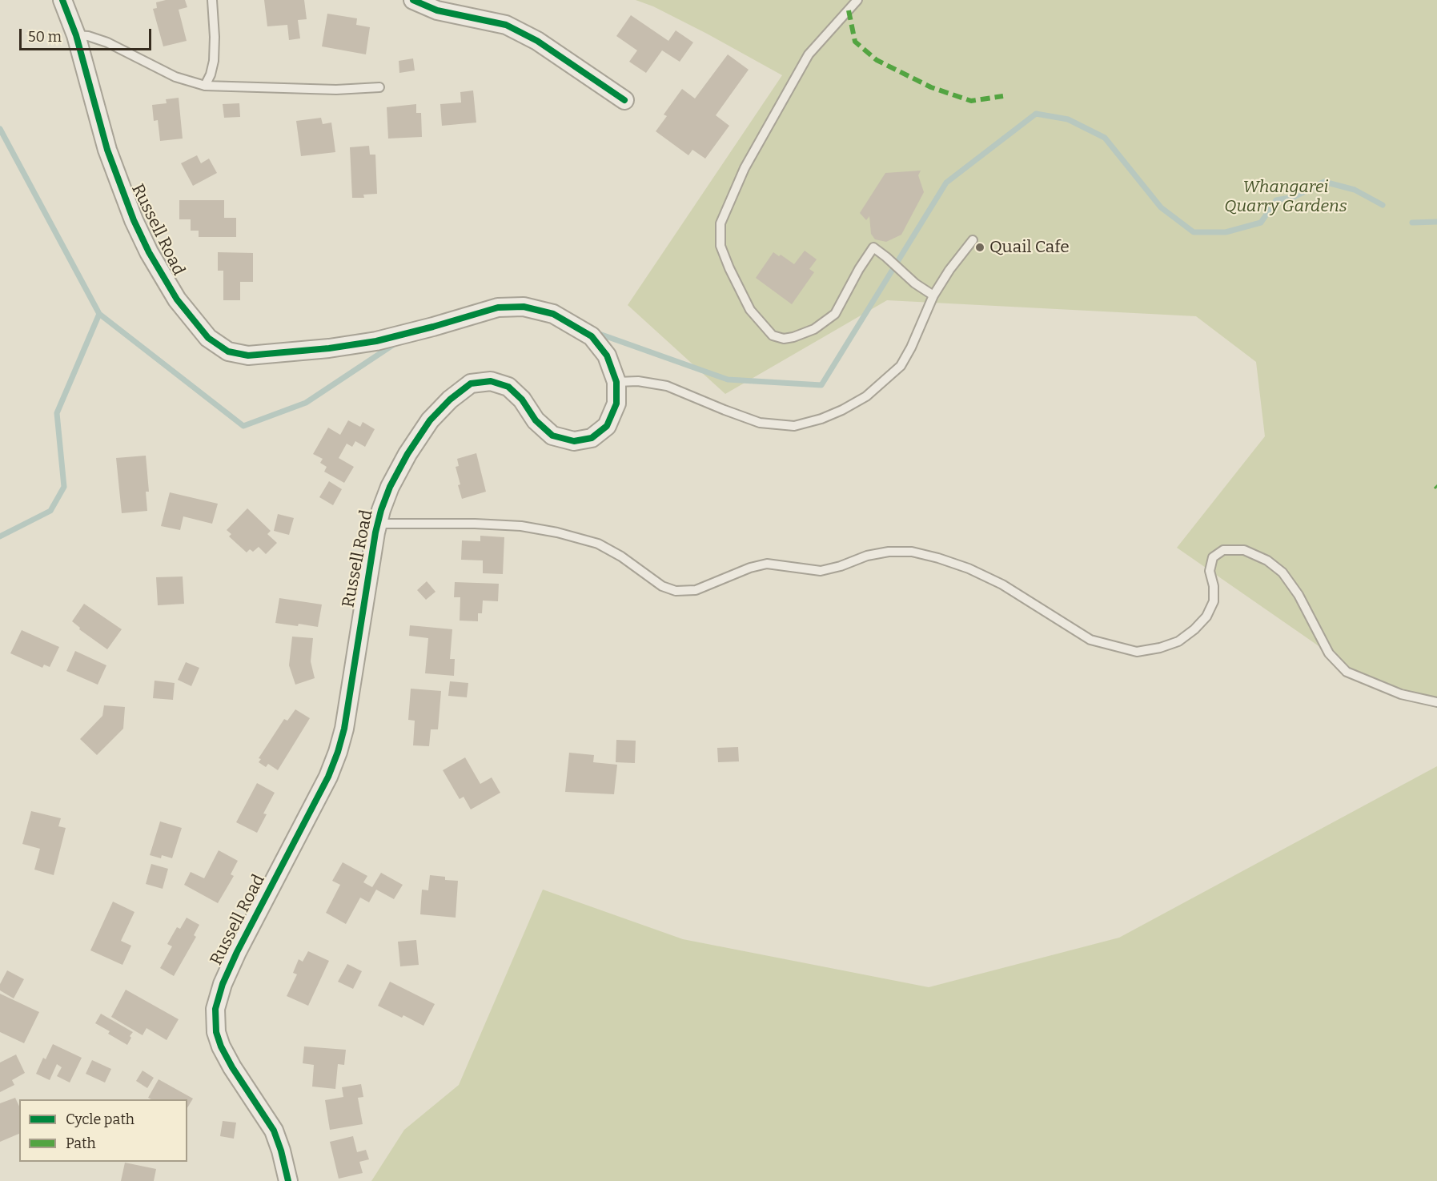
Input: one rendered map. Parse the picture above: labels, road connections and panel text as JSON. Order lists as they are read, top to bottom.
{
  "streets": {
    "street": ["Russell Road"]
  },
  "parks": ["Whangarei Quarry Gardens"],
  "places": ["Quail Cafe"],
  "legend": ["Cycle path", "Path"],
  "scale_bar": "50 m"
}
